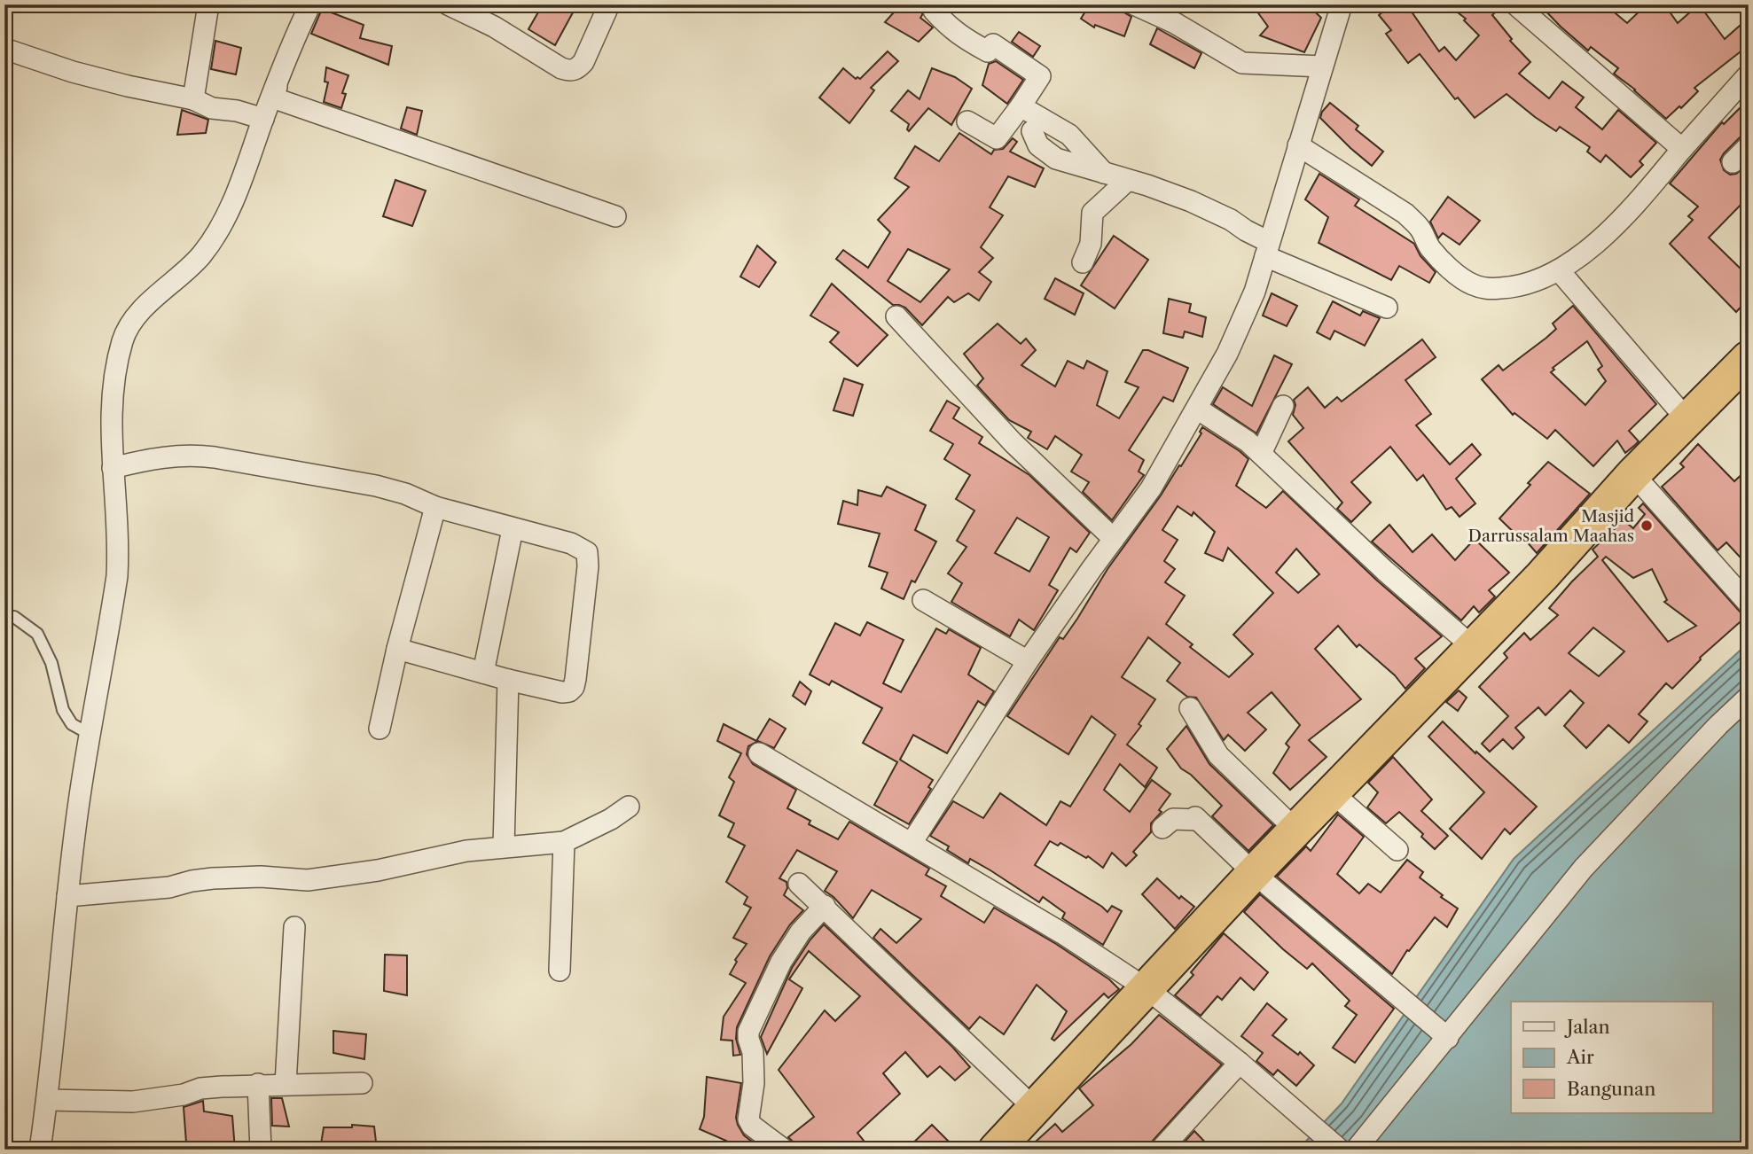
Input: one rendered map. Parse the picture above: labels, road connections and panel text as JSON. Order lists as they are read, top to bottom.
{
  "places": ["Masjid Darrussalam Maahas"],
  "legend": ["Jalan", "Air", "Bangunan"]
}
